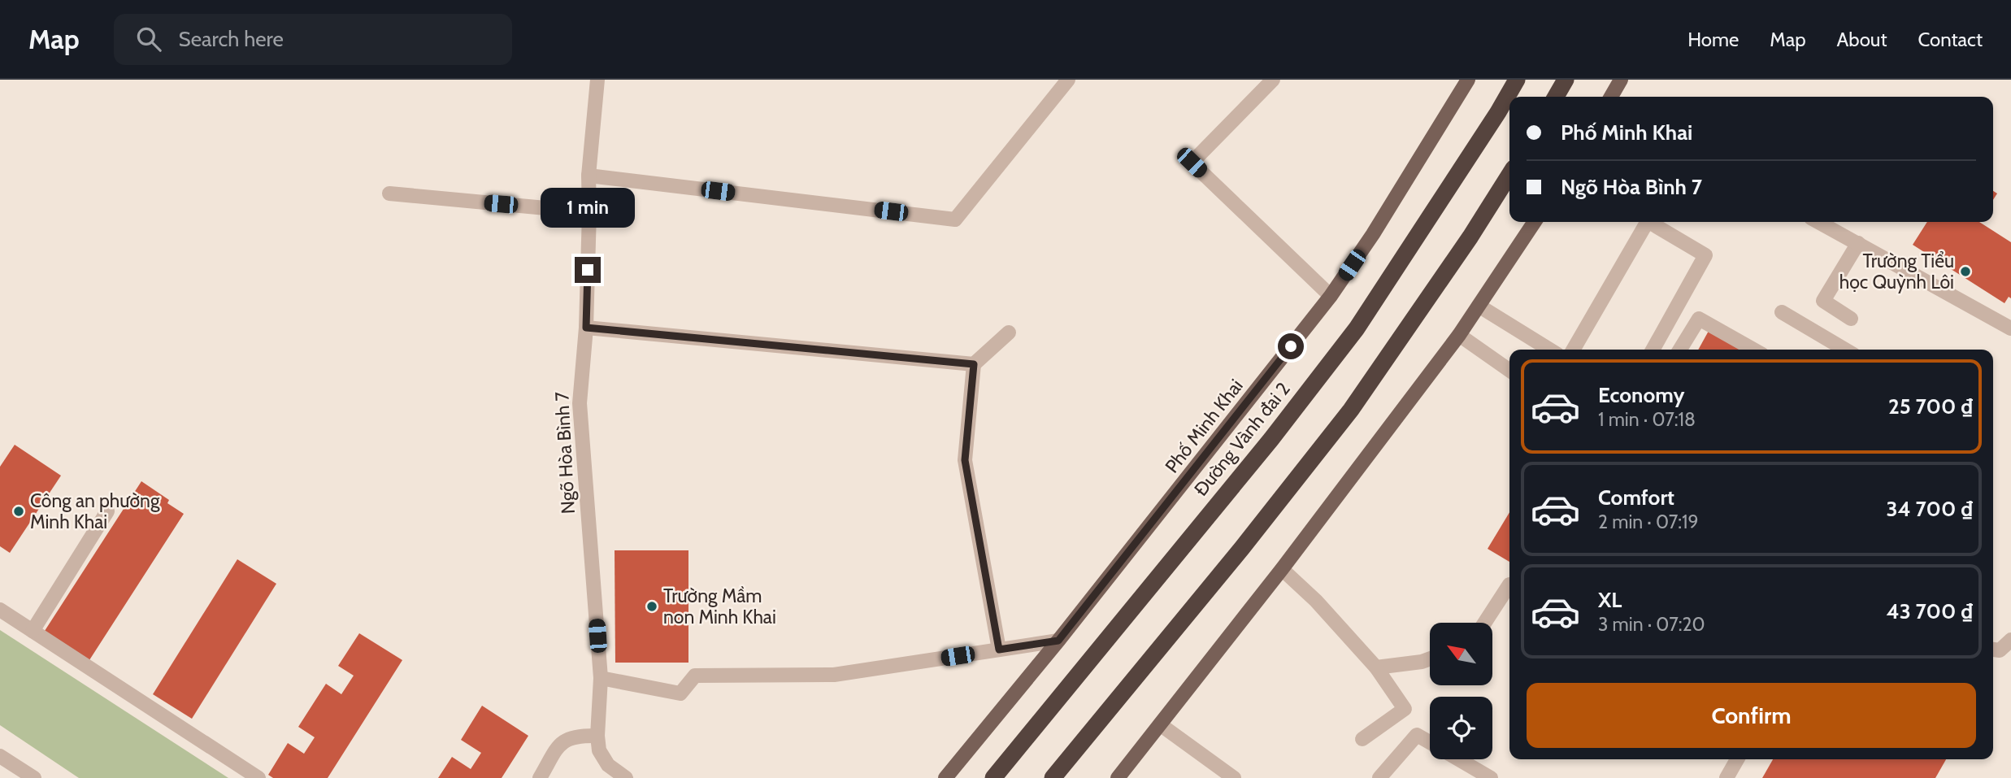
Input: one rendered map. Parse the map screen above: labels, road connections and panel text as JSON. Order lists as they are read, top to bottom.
{
  "streets": {
    "highway": ["Đường Vành đai 2"],
    "main road": ["Phố Minh Khai"],
    "street": ["Ngõ Hòa Bình 7"]
  },
  "places": ["Trường Tiểu học Quỳnh Lôi", "Công an phường Minh Khai", "Trường Mầm non Minh Khai"],
  "north": "top left",
  "page": {
    "header": "Map",
    "search": "Search here",
    "nav": [
      "Home",
      "Map",
      "About",
      "Contact"
    ],
    "banner": ["Phố Minh Khai", "Ngõ Hòa Bình 7"],
    "bubble": "1 min",
    "list": [
      {
        "name": "Economy",
        "note": "1 min · 07:18",
        "value": "25 700 ₫"
      },
      {
        "name": "Comfort",
        "note": "2 min · 07:19",
        "value": "34 700 ₫"
      },
      {
        "name": "XL",
        "note": "3 min · 07:20",
        "value": "43 700 ₫"
      }
    ],
    "buttons": "Confirm"
  }
}
